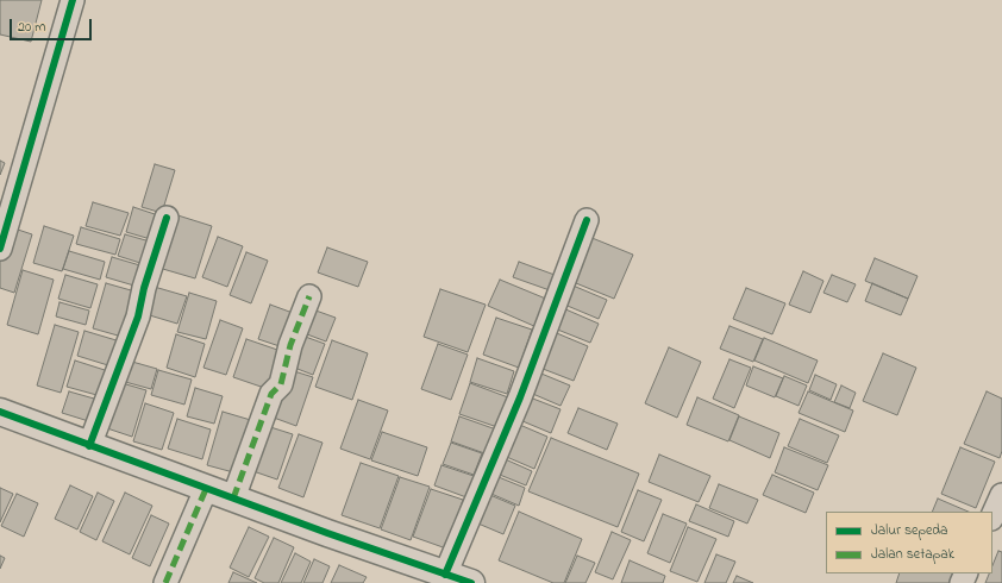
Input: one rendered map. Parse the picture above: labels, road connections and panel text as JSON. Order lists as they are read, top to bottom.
{
  "legend": ["Jalur sepeda", "Jalan setapak"],
  "scale_bar": "20 m"
}
